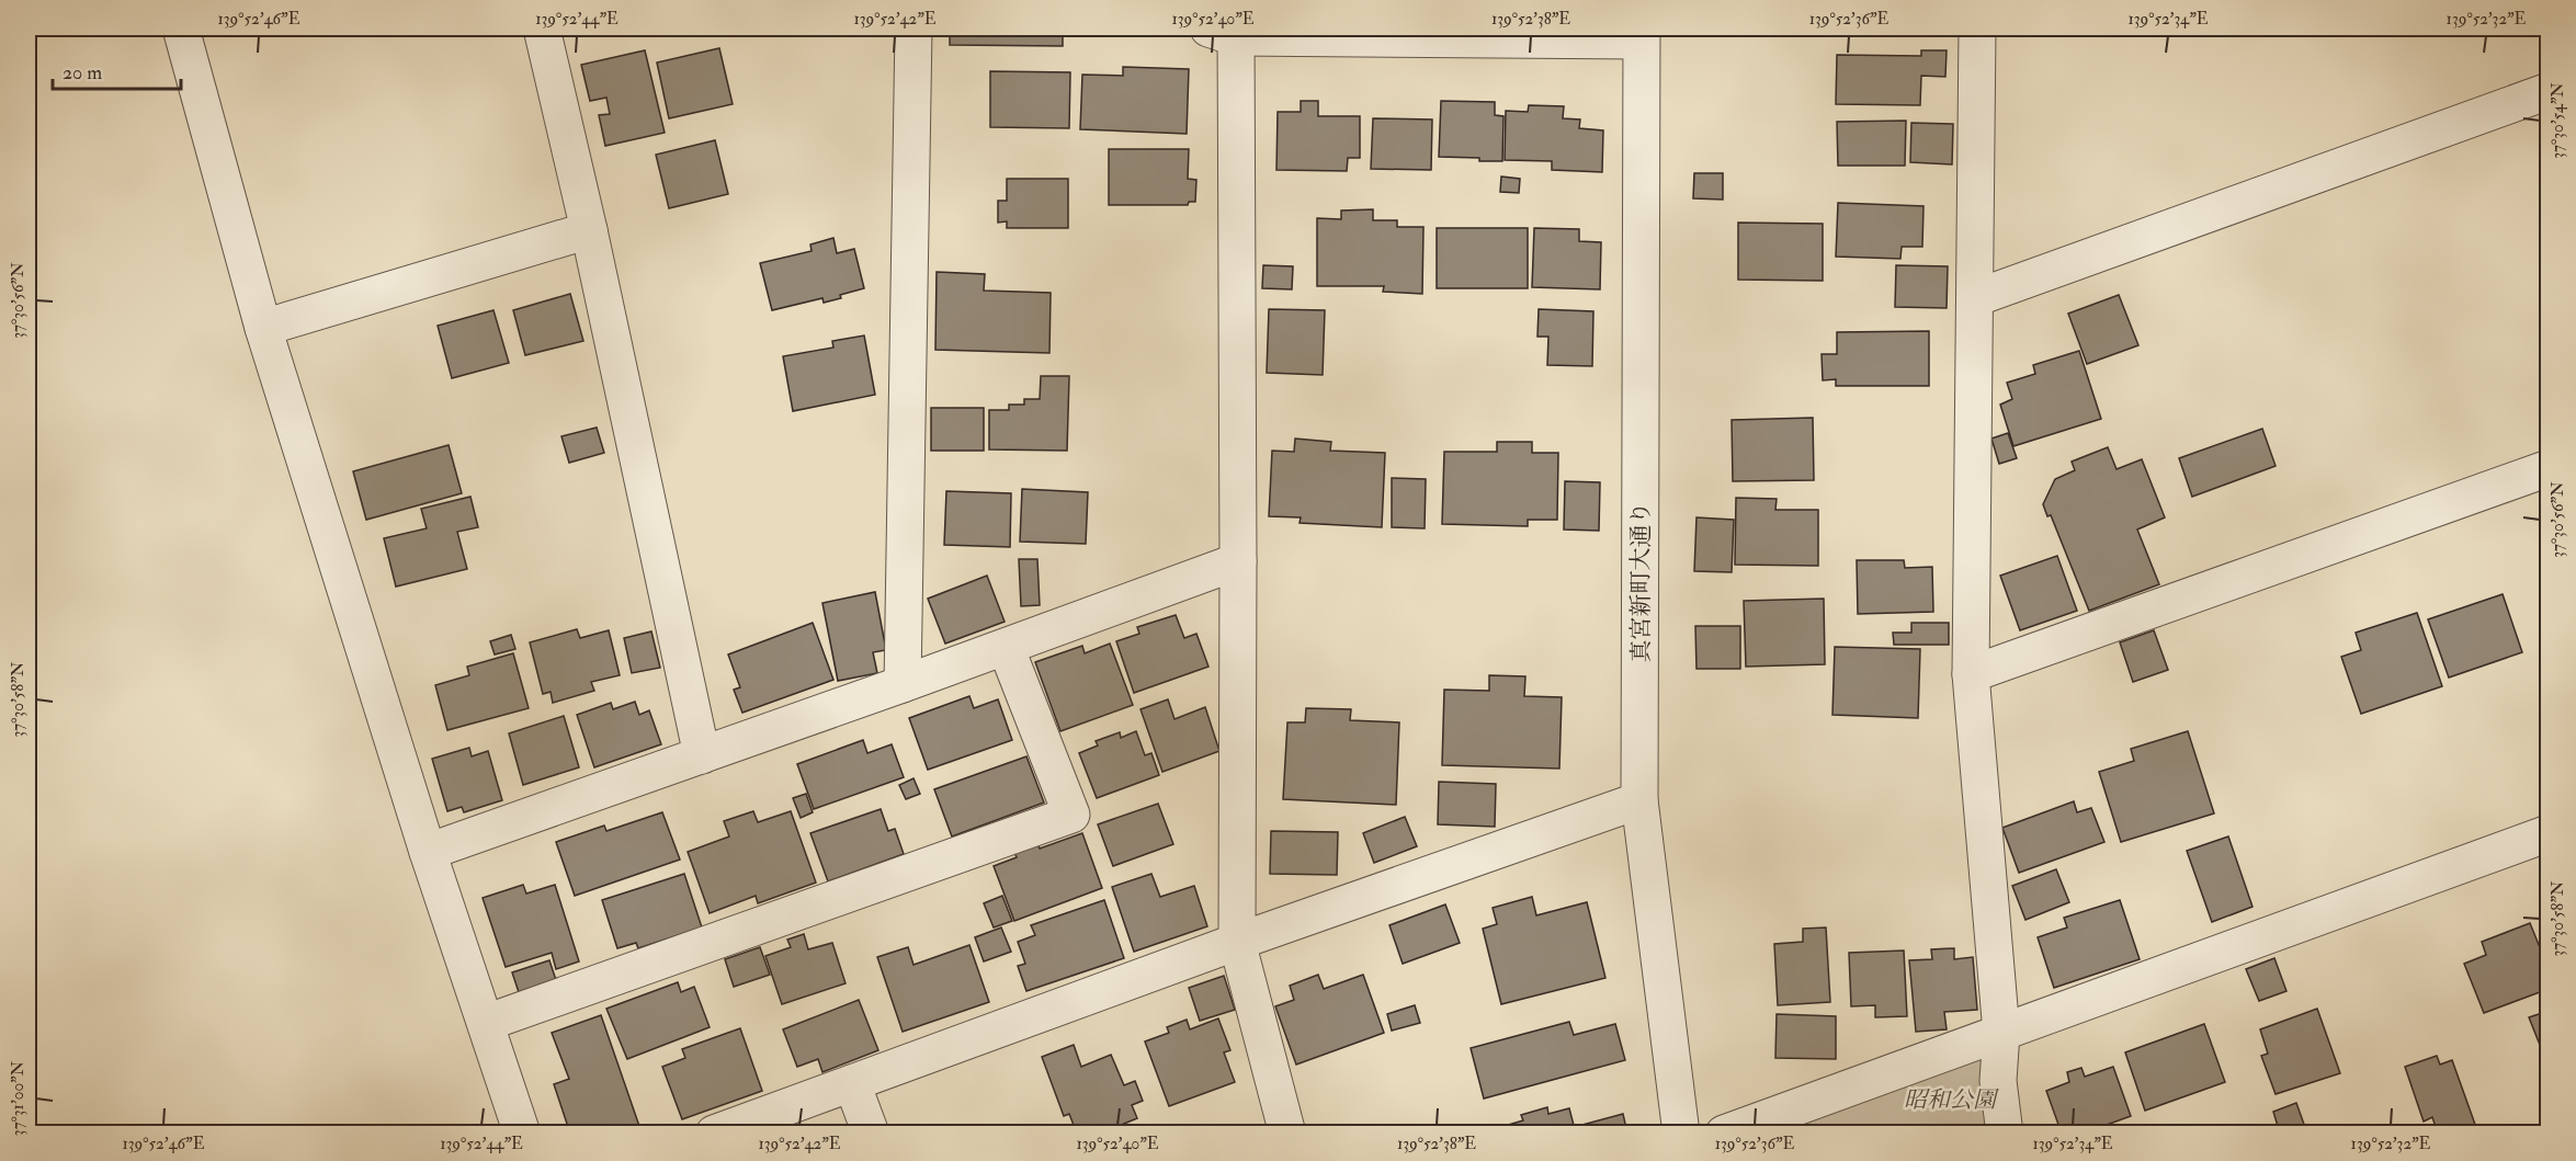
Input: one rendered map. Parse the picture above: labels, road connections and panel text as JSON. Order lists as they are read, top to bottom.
{
  "streets": {
    "street": ["真宮新町大通り"]
  },
  "parks": ["昭和公園"],
  "scale_bar": "20 m",
  "coordinates": [
    "139°52'46\"E",
    "139°52'44\"E",
    "139°52'42\"E",
    "139°52'40\"E",
    "139°52'38\"E",
    "139°52'36\"E",
    "139°52'34\"E",
    "139°52'32\"E",
    "37°30'54\"N",
    "37°30'56\"N",
    "37°30'58\"N",
    "37°31'00\"N"
  ]
}
